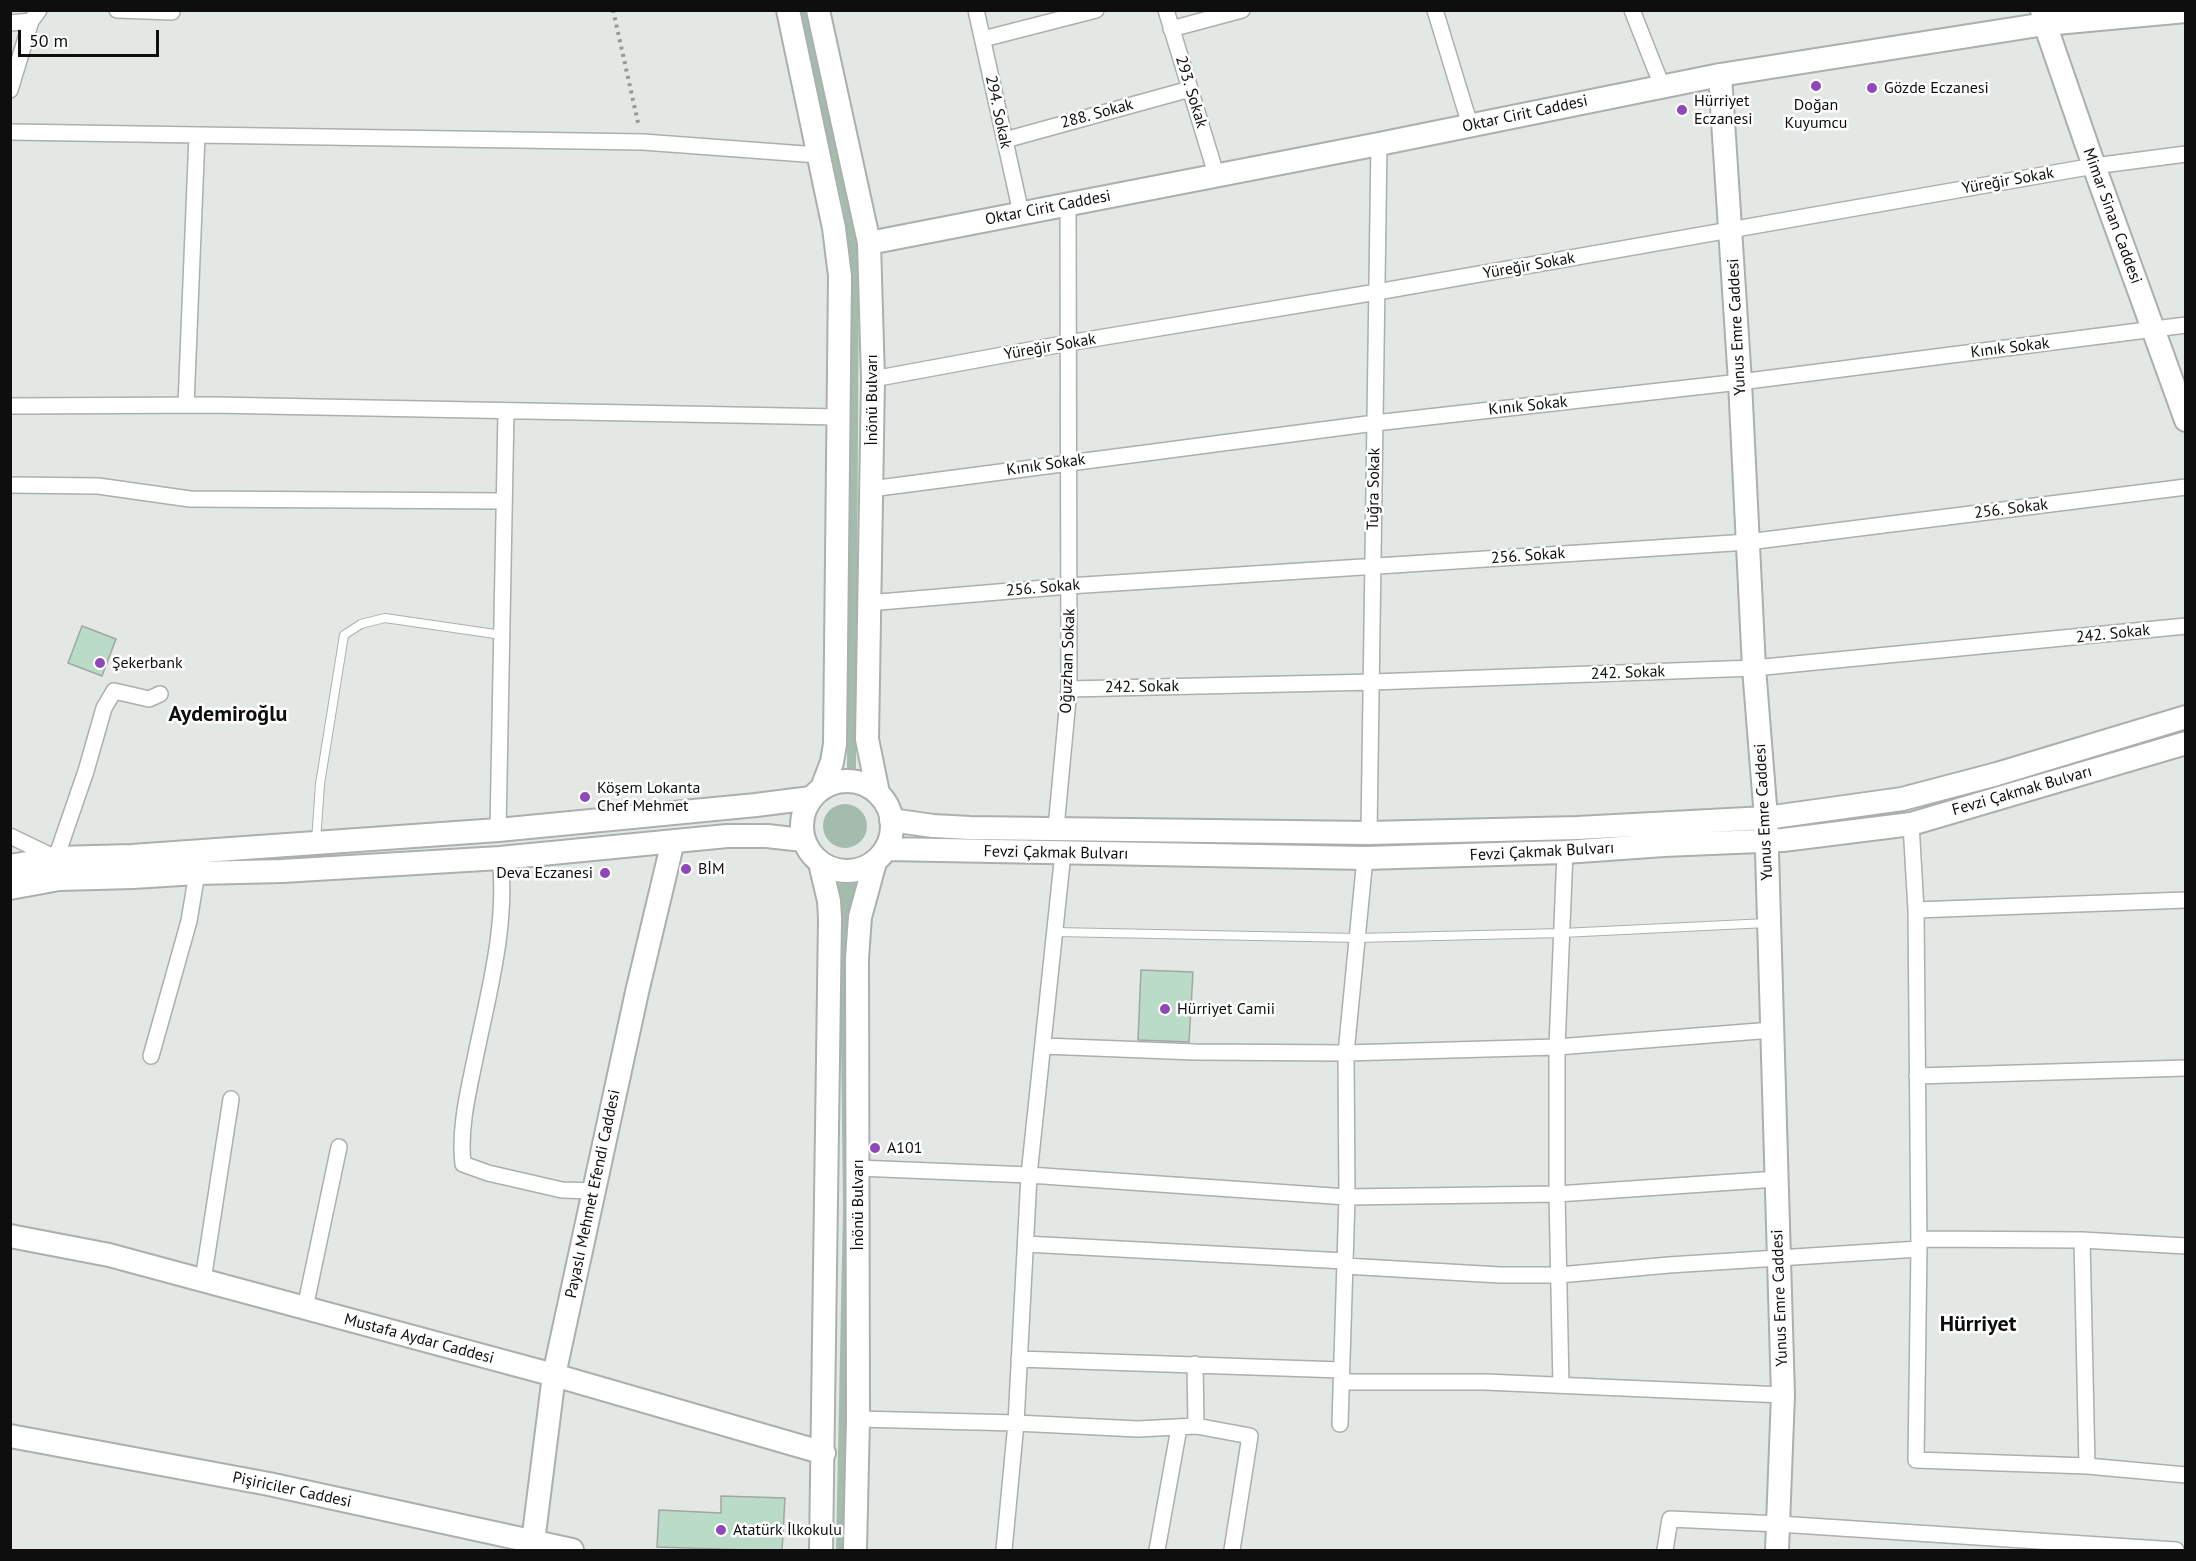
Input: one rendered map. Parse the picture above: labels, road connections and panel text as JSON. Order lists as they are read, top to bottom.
{
  "streets": {
    "street": [
      "293. Sokak",
      "294. Sokak",
      "288. Sokak",
      "Oktar Cirit Caddesi",
      "Yüreğir Sokak",
      "Mimar Sinan Caddesi",
      "Yunus Emre Caddesi",
      "Kınık Sokak",
      "İnönü Bulvarı",
      "Tuğra Sokak",
      "256. Sokak",
      "242. Sokak",
      "Oğuzhan Sokak",
      "Fevzi Çakmak Bulvarı",
      "Payaslı Mehmet Efendi Caddesi",
      "Mustafa Aydar Caddesi",
      "Pişiriciler Caddesi"
    ]
  },
  "crossings": [
    ["293. Sokak", "288. Sokak"],
    ["293. Sokak", "Oktar Cirit Caddesi"],
    ["294. Sokak", "288. Sokak"],
    ["294. Sokak", "Oktar Cirit Caddesi"],
    ["Oktar Cirit Caddesi", "Mimar Sinan Caddesi"],
    ["Oktar Cirit Caddesi", "Yunus Emre Caddesi"],
    ["Oktar Cirit Caddesi", "İnönü Bulvarı"],
    ["Oktar Cirit Caddesi", "Tuğra Sokak"],
    ["Oktar Cirit Caddesi", "Oğuzhan Sokak"],
    ["Yüreğir Sokak", "Mimar Sinan Caddesi"],
    ["Yüreğir Sokak", "Yunus Emre Caddesi"],
    ["Yüreğir Sokak", "İnönü Bulvarı"],
    ["Yüreğir Sokak", "Tuğra Sokak"],
    ["Yüreğir Sokak", "Oğuzhan Sokak"],
    ["Mimar Sinan Caddesi", "Kınık Sokak"],
    ["Yunus Emre Caddesi", "Kınık Sokak"],
    ["Yunus Emre Caddesi", "256. Sokak"],
    ["Yunus Emre Caddesi", "242. Sokak"],
    ["Yunus Emre Caddesi", "Fevzi Çakmak Bulvarı"],
    ["Kınık Sokak", "İnönü Bulvarı"],
    ["Kınık Sokak", "Tuğra Sokak"],
    ["Kınık Sokak", "Oğuzhan Sokak"],
    ["İnönü Bulvarı", "256. Sokak"],
    ["İnönü Bulvarı", "Fevzi Çakmak Bulvarı"],
    ["Tuğra Sokak", "256. Sokak"],
    ["Tuğra Sokak", "242. Sokak"],
    ["Tuğra Sokak", "Fevzi Çakmak Bulvarı"],
    ["256. Sokak", "Oğuzhan Sokak"],
    ["242. Sokak", "Oğuzhan Sokak"],
    ["Oğuzhan Sokak", "Fevzi Çakmak Bulvarı"],
    ["Payaslı Mehmet Efendi Caddesi", "Mustafa Aydar Caddesi"],
    ["Payaslı Mehmet Efendi Caddesi", "Pişiriciler Caddesi"]
  ],
  "districts": ["Aydemiroğlu", "Hürriyet"],
  "places": [
    "Doğan Kuyumcu",
    "Gözde Eczanesi",
    "Hürriyet Eczanesi",
    "Şekerbank",
    "Köşem Lokanta Chef Mehmet",
    "BİM",
    "Deva Eczanesi",
    "Hürriyet Camii",
    "A101",
    "Atatürk İlkokulu"
  ],
  "scale_bar": "50 m"
}
